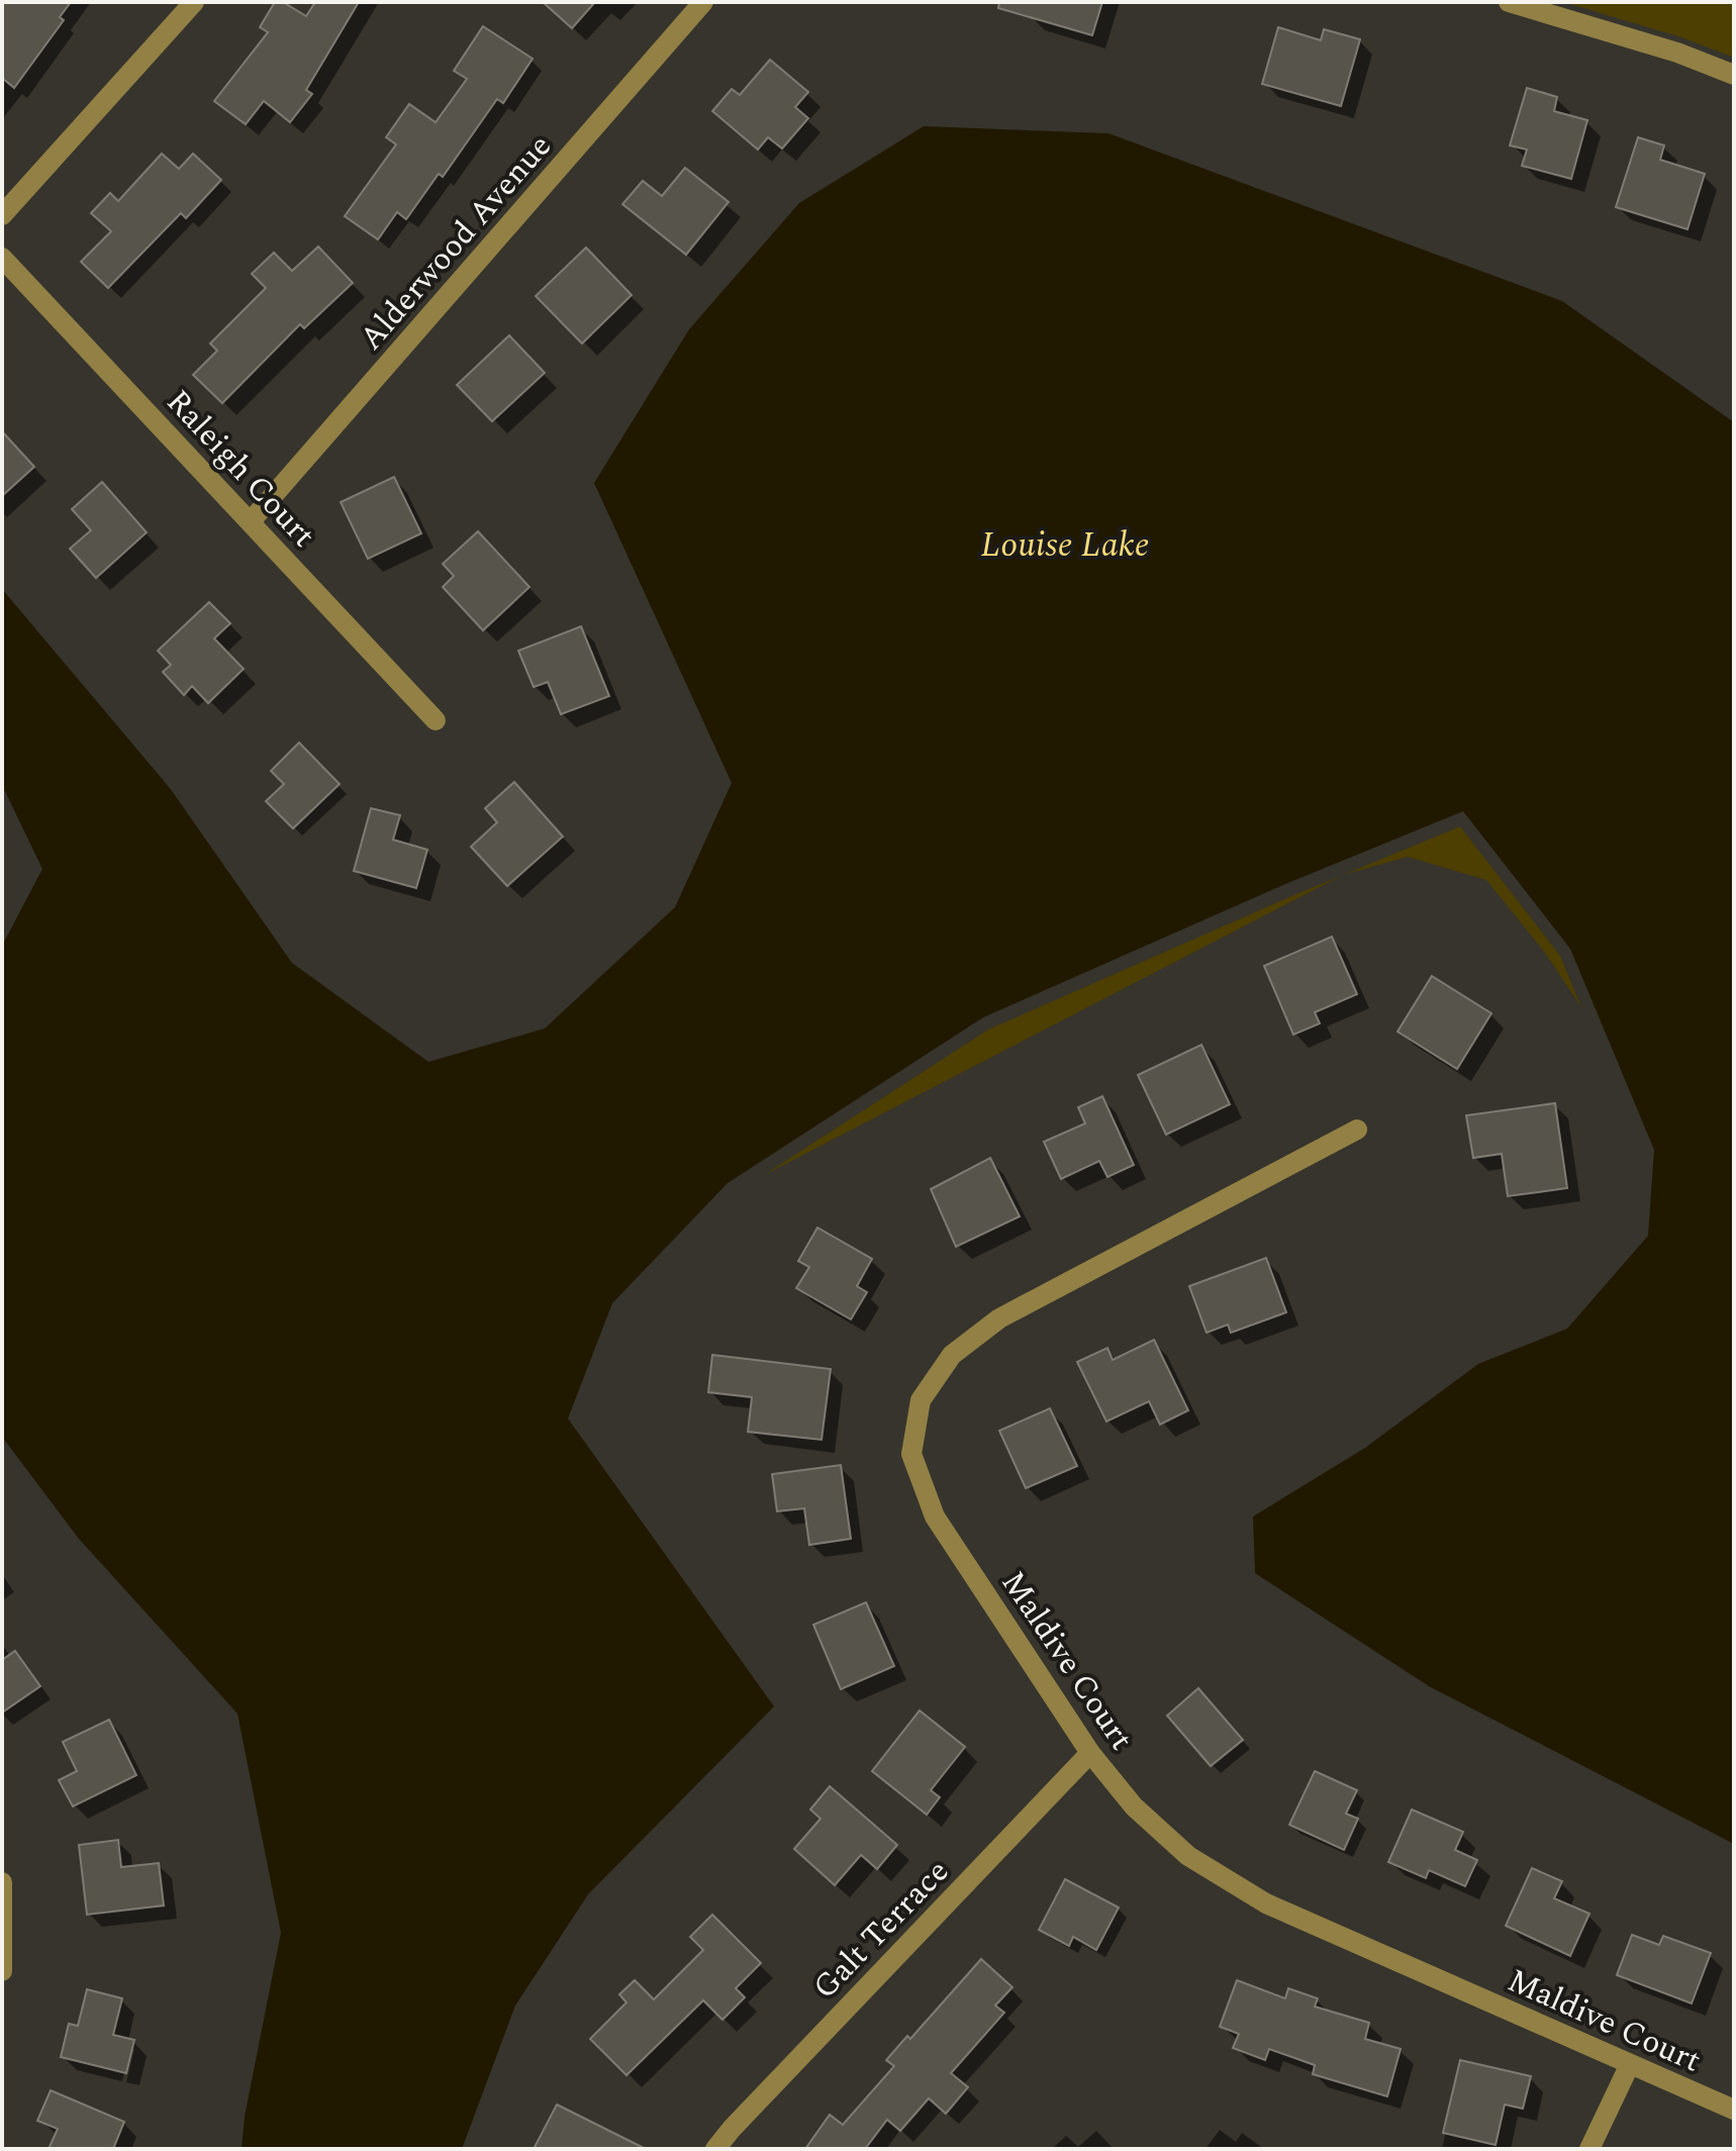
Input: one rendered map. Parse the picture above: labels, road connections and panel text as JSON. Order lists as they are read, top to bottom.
{
  "streets": {
    "street": [
      "Alderwood Avenue",
      "Raleigh Court",
      "Maldive Court",
      "Galt Terrace"
    ]
  },
  "crossings": [
    ["Alderwood Avenue", "Raleigh Court"],
    ["Maldive Court", "Galt Terrace"]
  ],
  "water": ["Louise Lake"]
}
